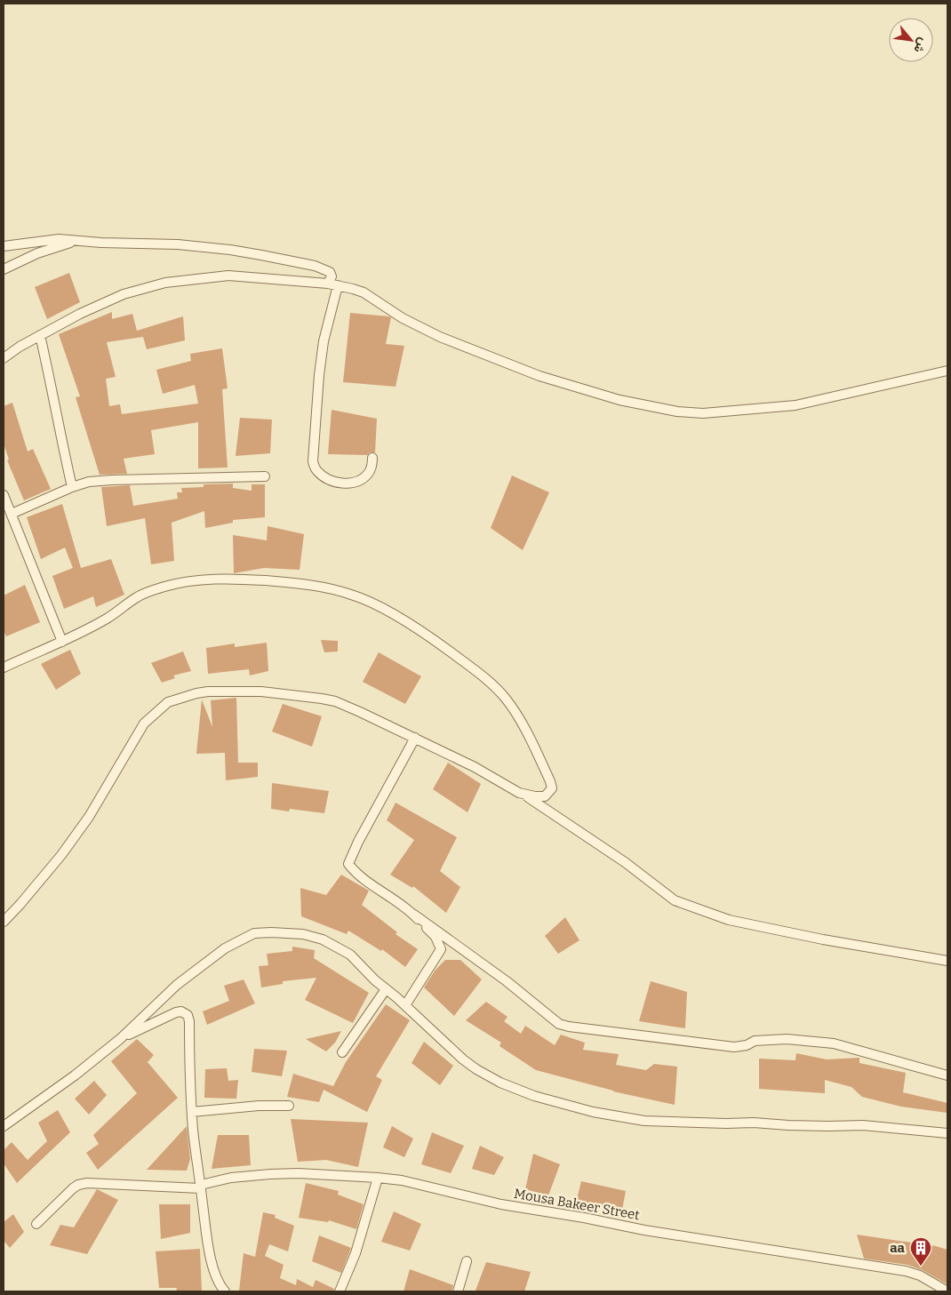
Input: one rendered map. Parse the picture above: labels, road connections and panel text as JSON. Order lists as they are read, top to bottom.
{
  "streets": {
    "street": ["Mousa Bakeer Street"]
  },
  "places": {
    "building": ["aa"]
  },
  "north": "bottom right"
}
